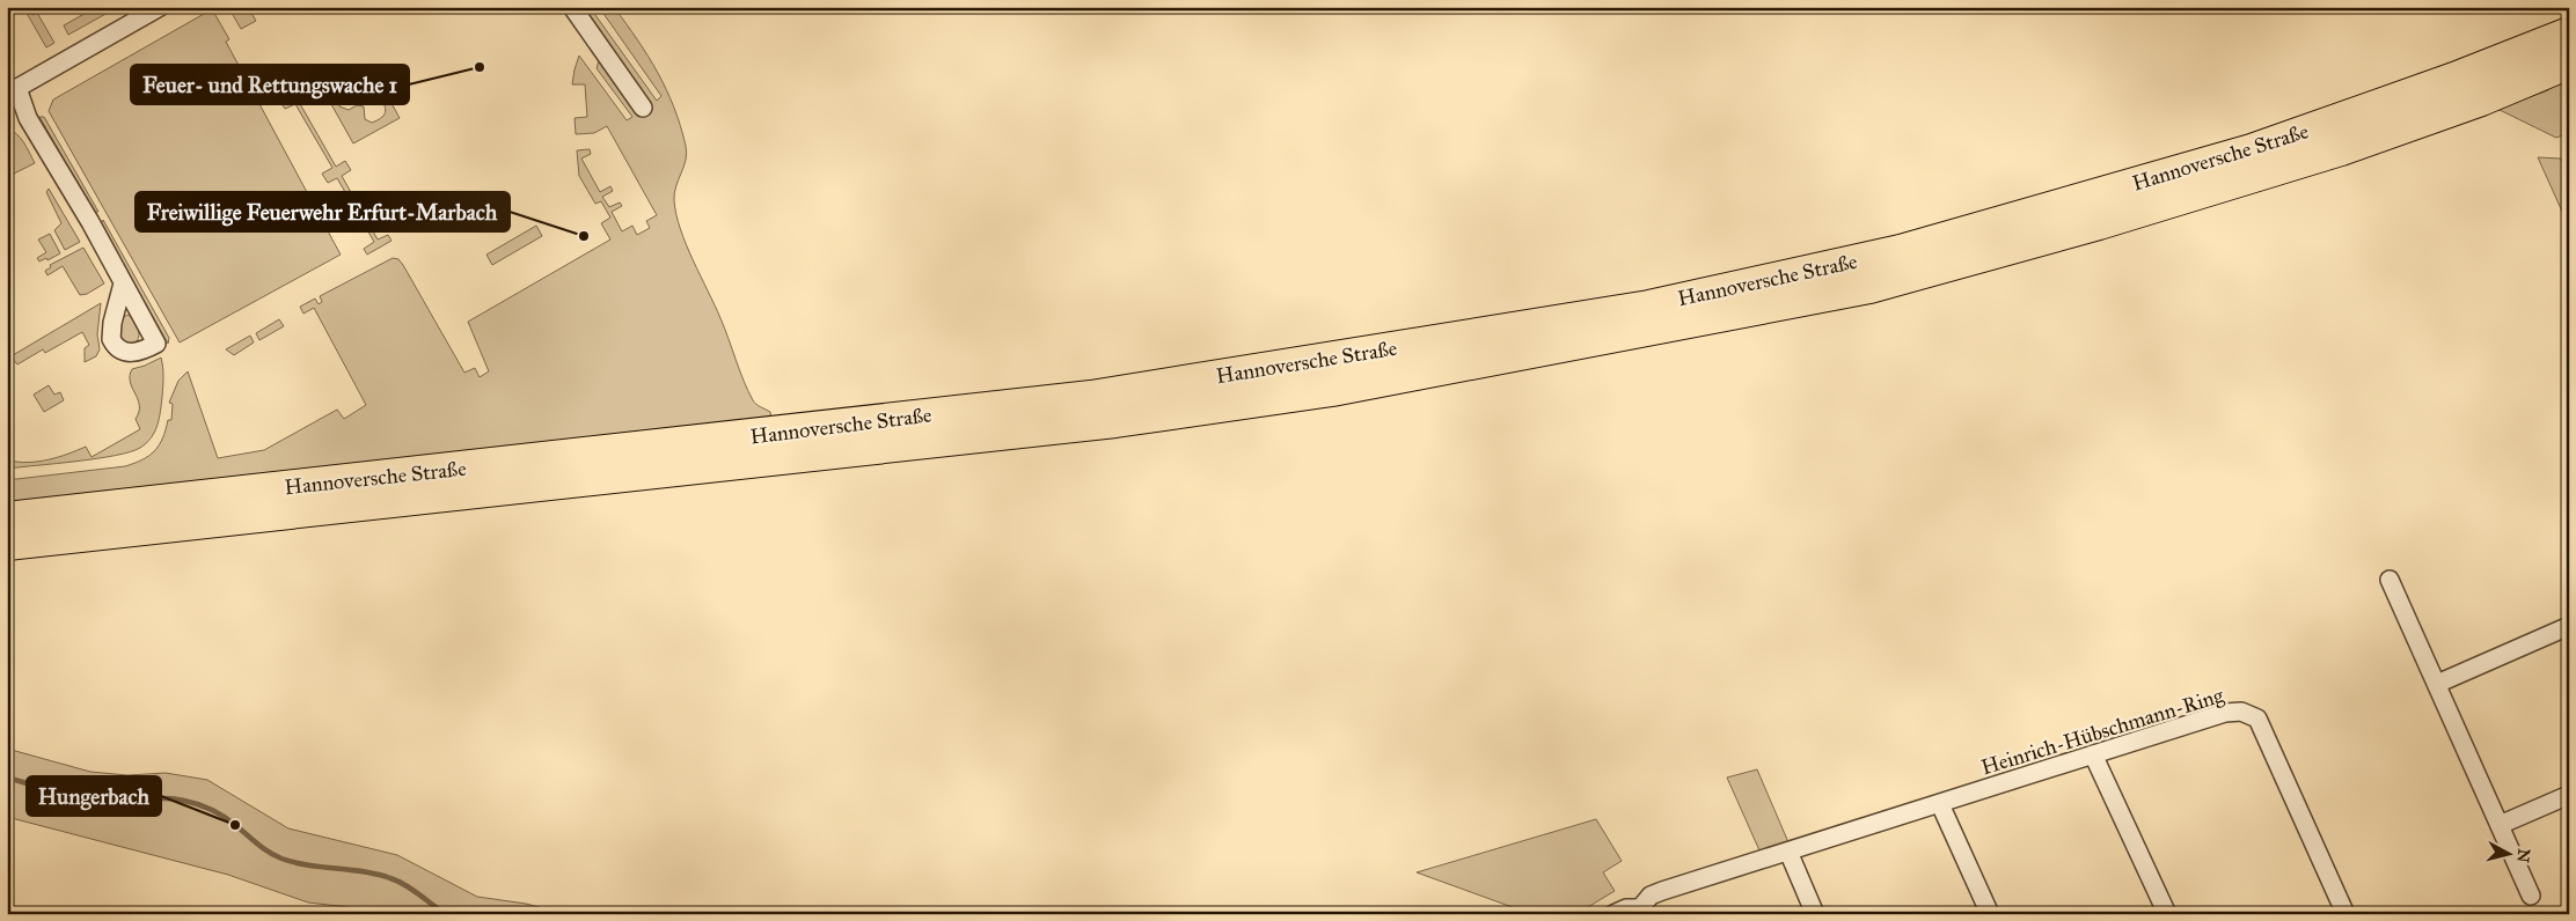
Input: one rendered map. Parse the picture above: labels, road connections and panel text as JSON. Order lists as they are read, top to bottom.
{
  "streets": {
    "highway": ["Hannoversche Straße"],
    "street": ["Heinrich-Hübschmann-Ring"]
  },
  "places": ["Feuer- und Rettungswache 1", "Freiwillige Feuerwehr Erfurt-Marbach", "Hungerbach"],
  "north": "right"
}
